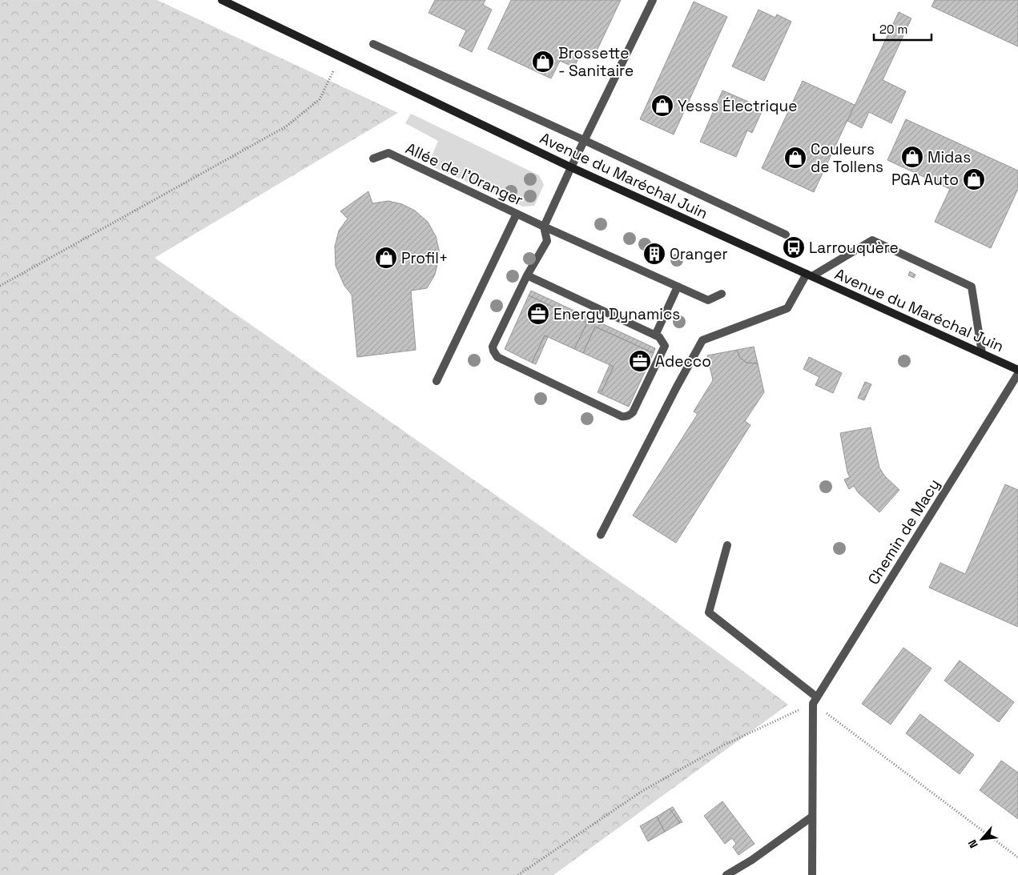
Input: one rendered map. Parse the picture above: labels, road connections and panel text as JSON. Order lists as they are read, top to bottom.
{
  "streets": {
    "main road": ["Avenue du Maréchal Juin"],
    "street": ["Allée de l'Oranger", "Chemin de Macy"]
  },
  "places": {
    "shop": [
      "Brossette - Sanitaire",
      "Yesss Électrique",
      "Midas",
      "Couleurs de Tollens",
      "PGA Auto",
      "Profil+"
    ],
    "bus stop": ["Larrouquère"],
    "building": ["Oranger"],
    "office": ["Energy Dynamics", "Adecco"]
  },
  "scale_bar": "20 m",
  "north": "bottom left"
}
